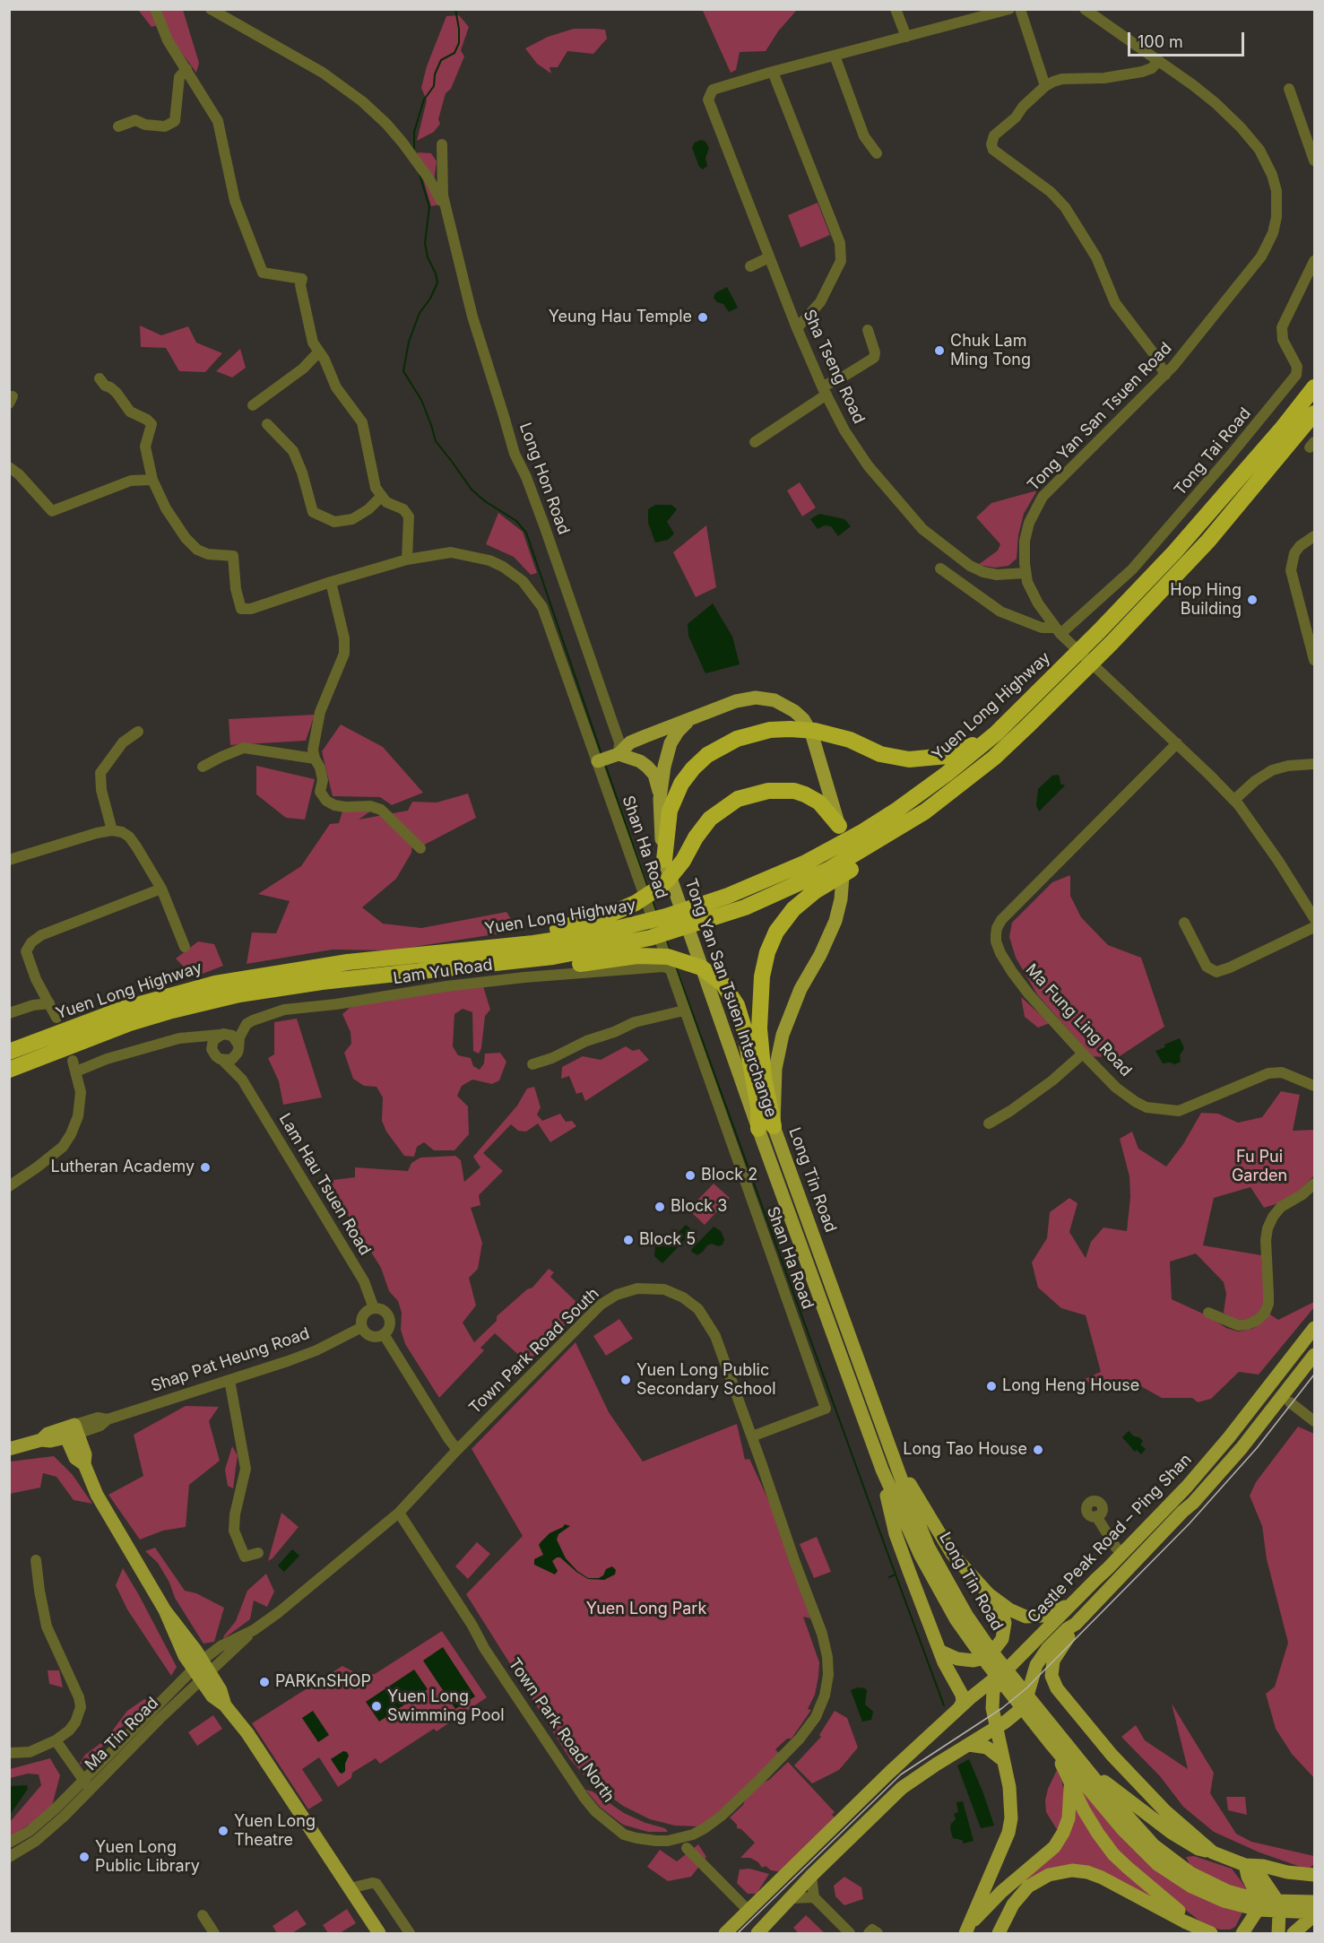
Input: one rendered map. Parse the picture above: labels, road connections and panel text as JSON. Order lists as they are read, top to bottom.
{
  "streets": {
    "highway": ["Yuen Long Highway"],
    "main road": [
      "Tong Yan San Tsuen Interchange",
      "Long Tin Road",
      "Shap Pat Heung Road",
      "Castle Peak Road – Ping Shan"
    ],
    "street": [
      "Sha Tseng Road",
      "Tong Yan San Tsuen Road",
      "Tong Tai Road",
      "Long Hon Road",
      "Shan Ha Road",
      "Lam Yu Road",
      "Ma Fung Ling Road",
      "Lam Hau Tsuen Road",
      "Town Park Road South",
      "Town Park Road North",
      "Ma Tin Road"
    ]
  },
  "crossings": [
    ["Sha Tseng Road", "Tong Yan San Tsuen Road"],
    ["Tong Yan San Tsuen Road", "Tong Tai Road"],
    ["Tong Yan San Tsuen Road", "Ma Fung Ling Road"],
    ["Long Hon Road", "Shan Ha Road"],
    ["Long Hon Road", "Tong Yan San Tsuen Interchange"],
    ["Shan Ha Road", "Lam Yu Road"],
    ["Shan Ha Road", "Tong Yan San Tsuen Interchange"],
    ["Shan Ha Road", "Town Park Road South"],
    ["Shan Ha Road", "Town Park Road North"],
    ["Lam Yu Road", "Lam Hau Tsuen Road"],
    ["Tong Yan San Tsuen Interchange", "Long Tin Road"],
    ["Lam Hau Tsuen Road", "Shap Pat Heung Road"],
    ["Town Park Road South", "Town Park Road North"],
    ["Town Park Road South", "Ma Tin Road"],
    ["Town Park Road North", "Ma Tin Road"]
  ],
  "parks": ["Fu Pui Garden", "Yuen Long Park"],
  "places": [
    "Yeung Hau Temple",
    "Chuk Lam Ming Tong",
    "Hop Hing Building",
    "Lutheran Academy",
    "Block 2",
    "Block 3",
    "Block 5",
    "Yuen Long Public Secondary School",
    "Long Heng House",
    "Long Tao House",
    "PARKnSHOP",
    "Yuen Long Swimming Pool",
    "Yuen Long Theatre",
    "Yuen Long Public Library"
  ],
  "scale_bar": "100 m"
}
